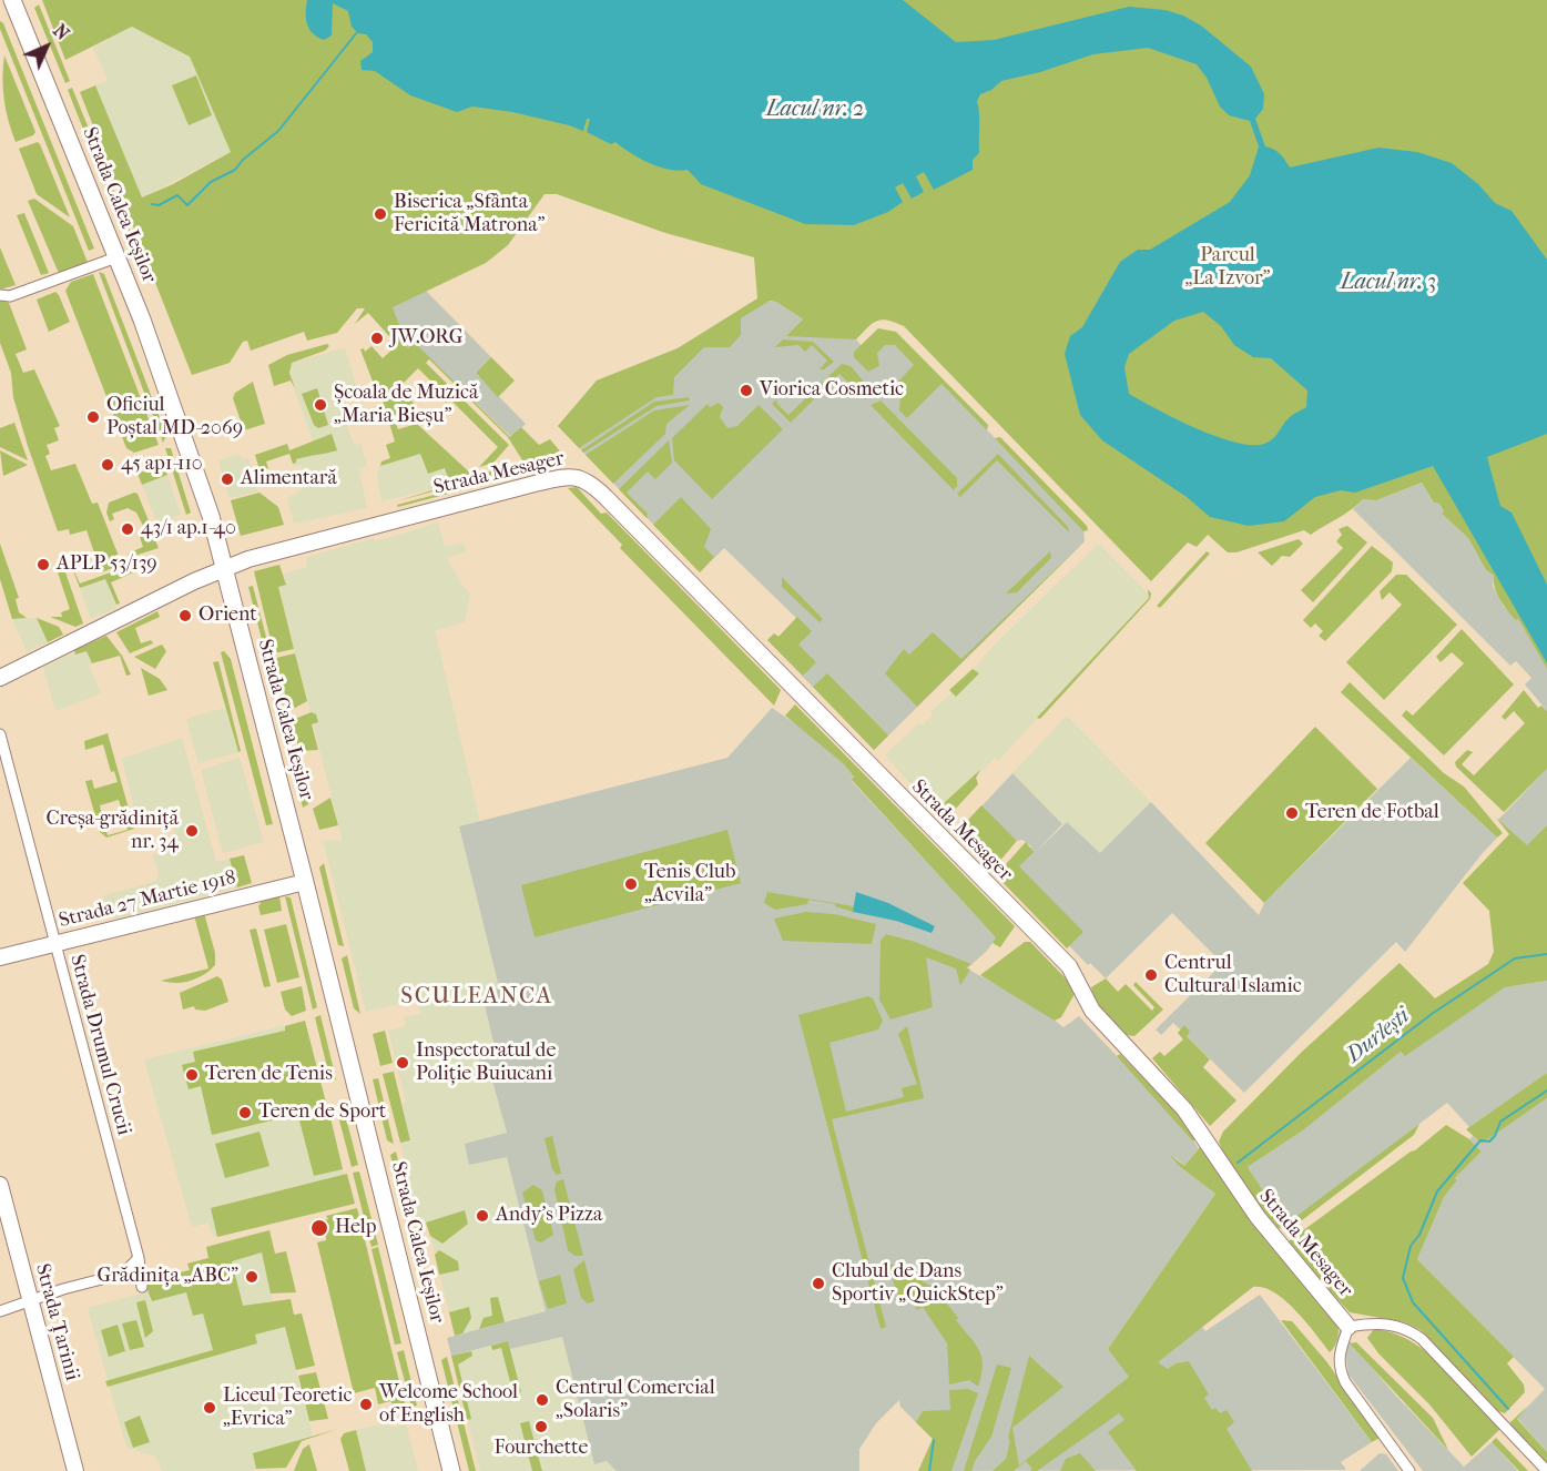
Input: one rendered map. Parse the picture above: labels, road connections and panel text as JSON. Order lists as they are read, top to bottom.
{
  "streets": {
    "main road": ["Strada Calea Ieșilor"],
    "street": [
      "Strada Mesager",
      "Strada 27 Martie 1918",
      "Strada Drumul Crucii",
      "Strada Țarinii"
    ]
  },
  "crossings": [
    ["Strada Calea Ieșilor", "Strada Mesager"],
    ["Strada Calea Ieșilor", "Strada 27 Martie 1918"],
    ["Strada 27 Martie 1918", "Strada Drumul Crucii"]
  ],
  "districts": ["SCULEANCA"],
  "water": ["Lacul nr. 2", "Lacul nr. 3", "Durlești"],
  "parks": ["Parcul „La Izvor”"],
  "places": [
    "Biserica „Sfânta Fericită Matrona”",
    "JW.ORG",
    "Viorica Cosmetic",
    "Școala de Muzică „Maria Bieșu”",
    "Oficiul Poștal MD-2069",
    "45 ap1-110",
    "Alimentară",
    "43/1 ap.1-40",
    "APLP 53/139",
    "Orient",
    "Teren de Fotbal",
    "Creșa-grădiniță nr. 34",
    "Tenis Club „Acvila”",
    "Centrul Cultural Islamic",
    "Inspectoratul de Poliție Buiucani",
    "Teren de Tenis",
    "Teren de Sport",
    "Andy's Pizza",
    "Help",
    "Grădinița „ABC”",
    "Clubul de Dans Sportiv „QuickStep”",
    "Centrul Comercial „Solaris”",
    "Welcome School of English",
    "Liceul Teoretic „Evrica”",
    "Fourchette"
  ],
  "north": "top right"
}
